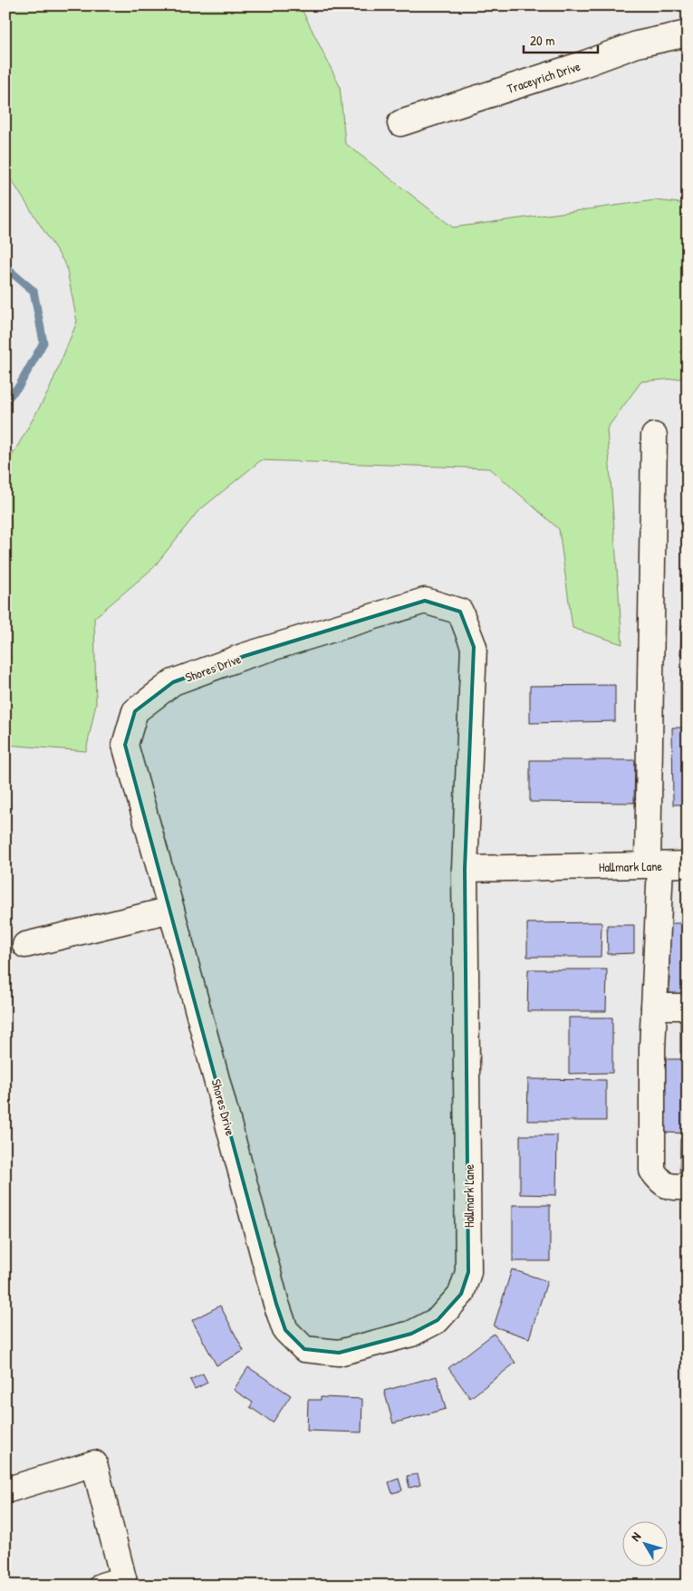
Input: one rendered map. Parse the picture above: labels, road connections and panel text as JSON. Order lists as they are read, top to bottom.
{
  "streets": {
    "street": ["Traceyrich Drive", "Shores Drive", "Hallmark Lane"]
  },
  "crossings": [
    ["Shores Drive", "Hallmark Lane"]
  ],
  "scale_bar": "20 m",
  "north": "top left"
}
